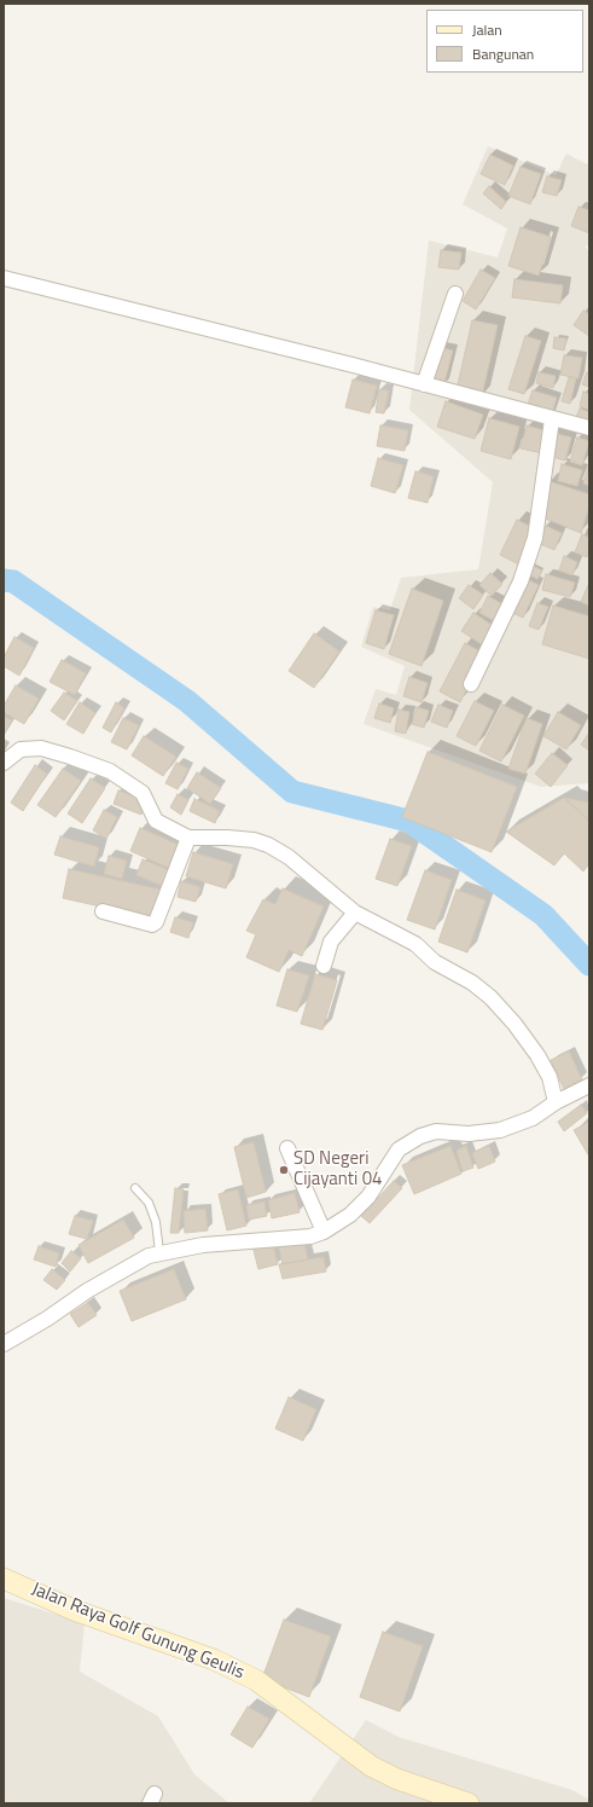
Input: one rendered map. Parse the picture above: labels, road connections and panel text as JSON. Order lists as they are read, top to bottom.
{
  "streets": {
    "main road": ["Jalan Raya Golf Gunung Geulis"]
  },
  "places": ["SD Negeri Cijayanti 04"],
  "legend": ["Jalan", "Bangunan"]
}
